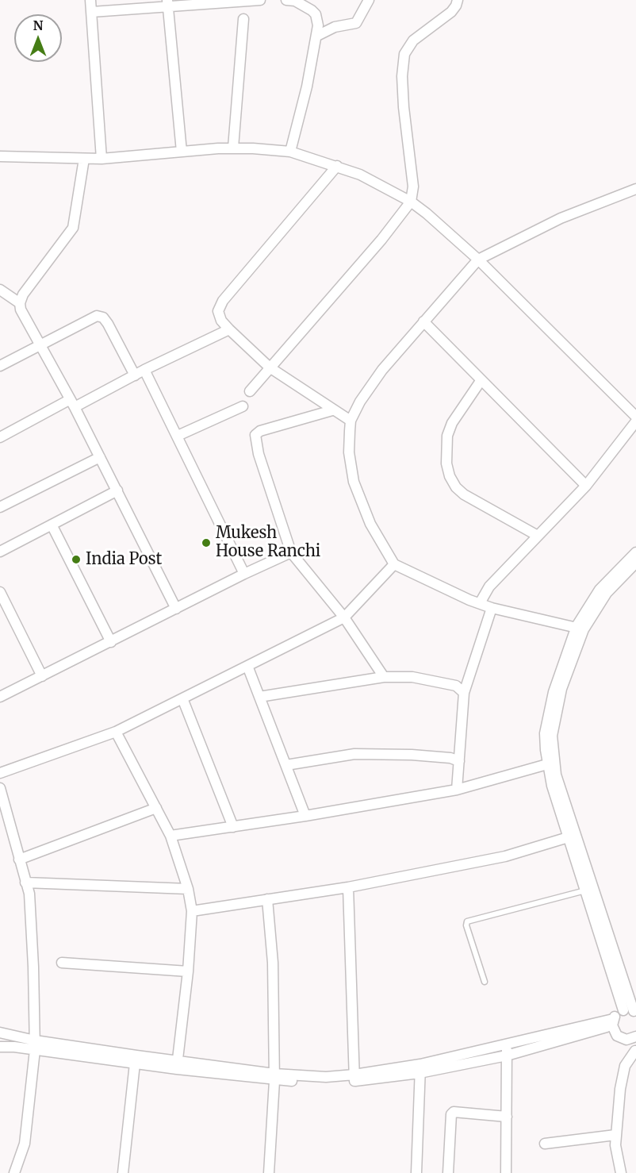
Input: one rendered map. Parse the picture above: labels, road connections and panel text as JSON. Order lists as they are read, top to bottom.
{
  "places": ["Mukesh House Ranchi", "India Post"],
  "north": "top"
}
